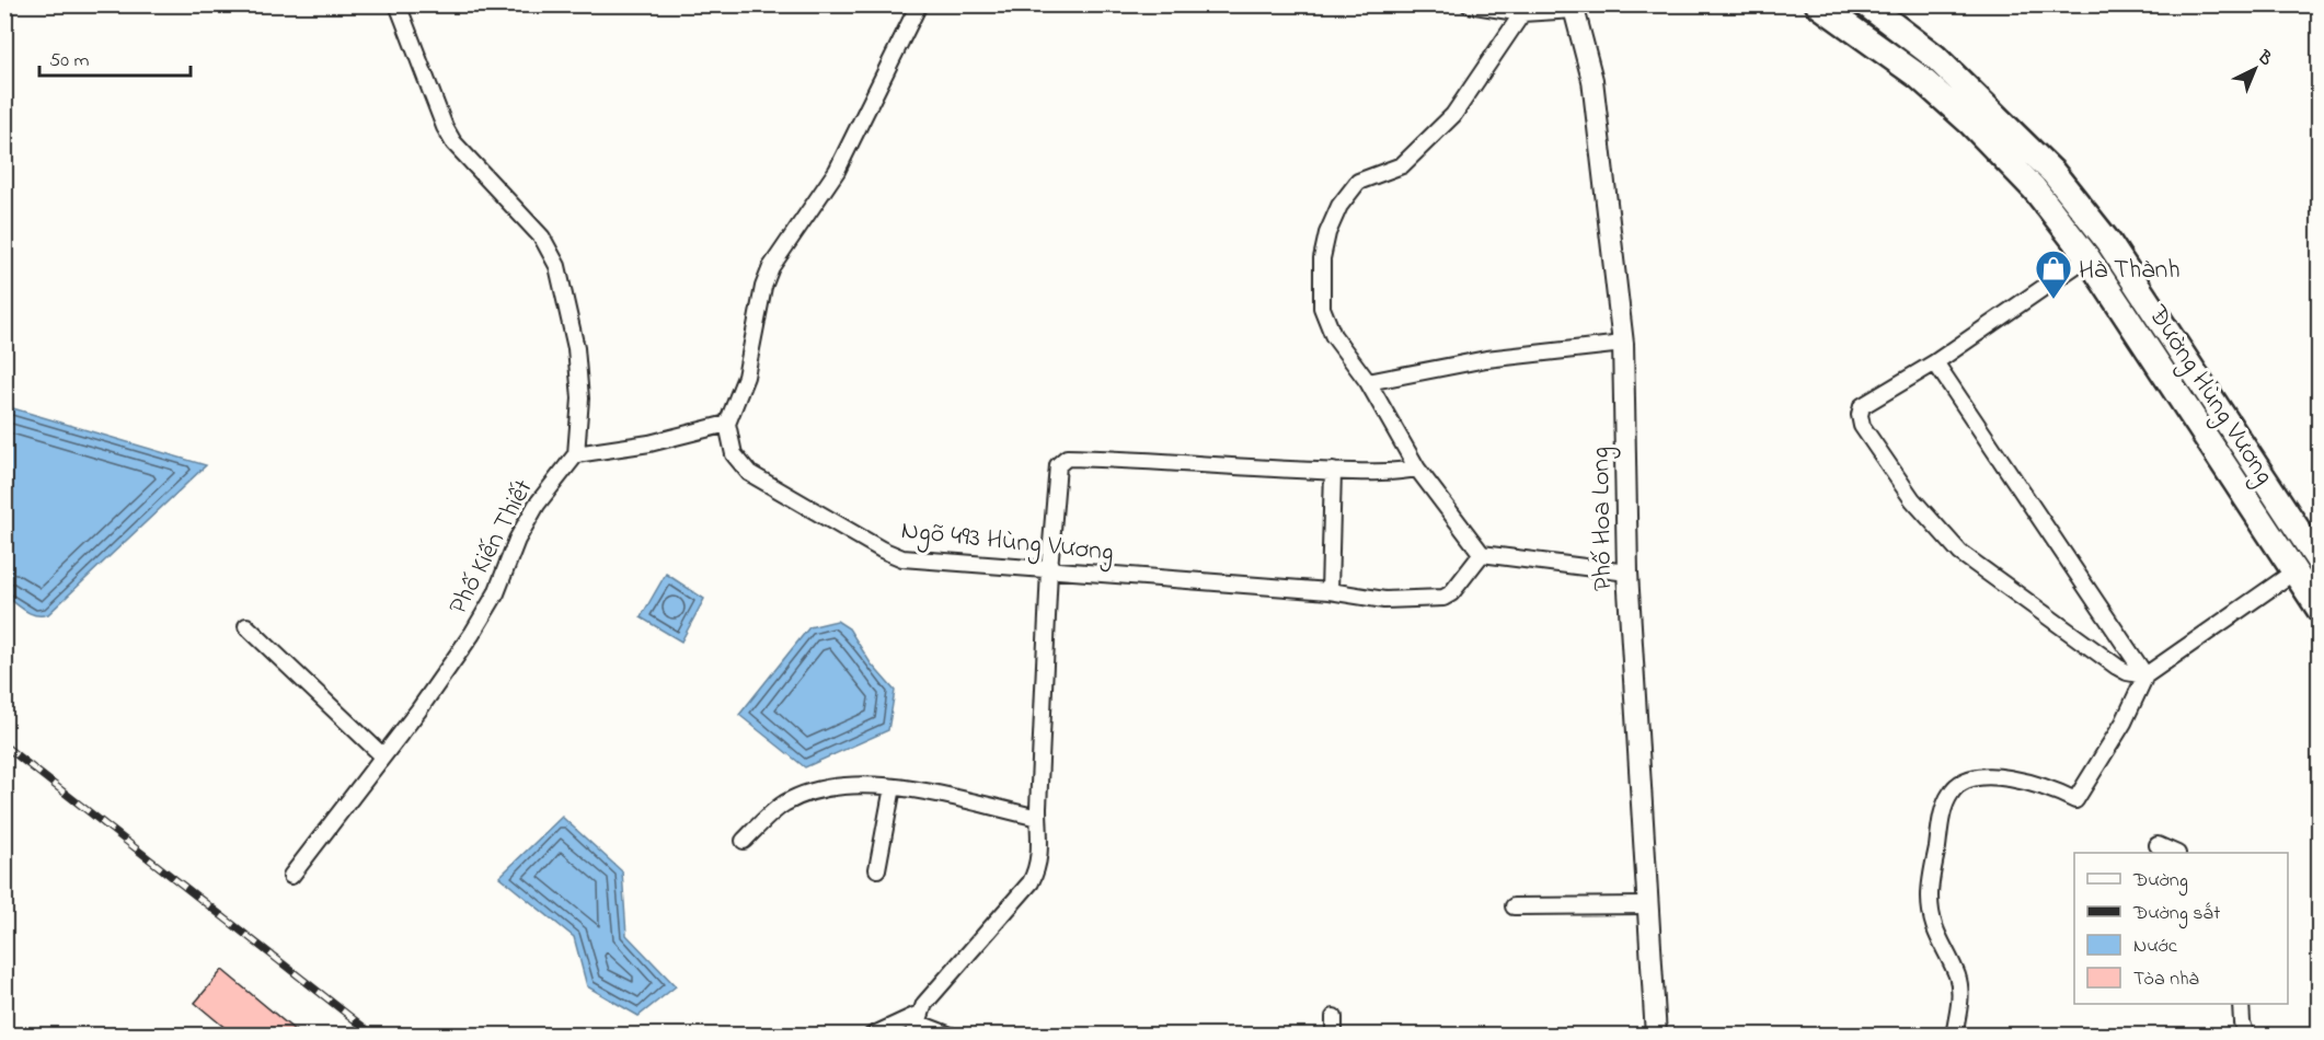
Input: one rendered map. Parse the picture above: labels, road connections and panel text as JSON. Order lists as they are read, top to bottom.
{
  "streets": {
    "main road": ["Đường Hùng Vương"],
    "street": ["Phố Hoa Long", "Ngõ 493 Hùng Vương", "Phố Kiến Thiết"]
  },
  "places": {
    "shop": ["Hà Thành"]
  },
  "legend": [
    "Đường",
    "Đường sắt",
    "Nước",
    "Tòa nhà"
  ],
  "scale_bar": "50 m",
  "north": "top right"
}
